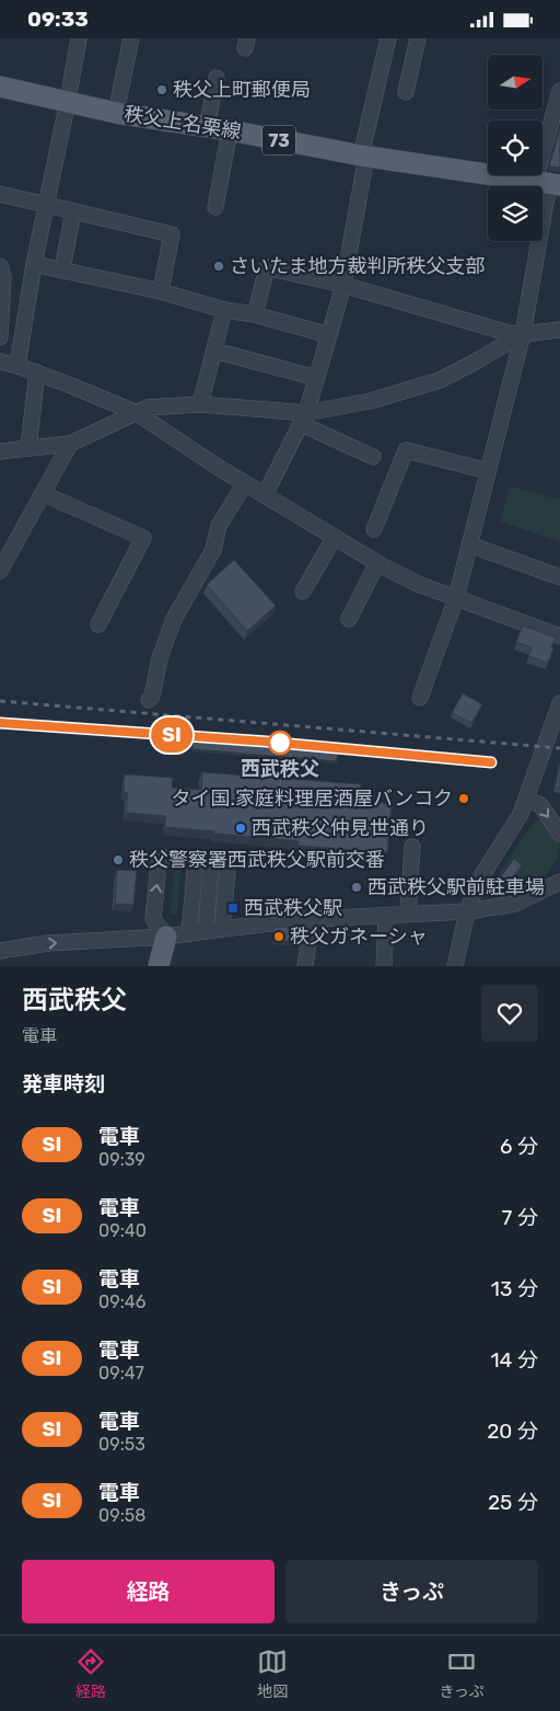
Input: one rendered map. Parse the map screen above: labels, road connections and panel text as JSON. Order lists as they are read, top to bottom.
{
  "streets": {
    "main road": ["秩父上名栗線", "73"]
  },
  "places": {
    "other": [
      "秩父上町郵便局",
      "さいたま地方裁判所秩父支部",
      "西武秩父",
      "タイ国.家庭料理居酒屋バンコク",
      "西武秩父仲見世通り",
      "秩父警察署西武秩父駅前交番",
      "西武秩父駅前駐車場",
      "秩父ガネーシャ"
    ],
    "transit": ["西武秩父駅"]
  },
  "north": "right",
  "page": {
    "status": "09:33",
    "on_map": "SI",
    "heading": [
      ["西武秩父", "電車"],
      "発車時刻"
    ],
    "list": [
      {
        "mark": "SI",
        "name": "電車",
        "note": "09:39",
        "value": "6 分"
      },
      {
        "mark": "SI",
        "name": "電車",
        "note": "09:40",
        "value": "7 分"
      },
      {
        "mark": "SI",
        "name": "電車",
        "note": "09:46",
        "value": "13 分"
      },
      {
        "mark": "SI",
        "name": "電車",
        "note": "09:47",
        "value": "14 分"
      },
      {
        "mark": "SI",
        "name": "電車",
        "note": "09:53",
        "value": "20 分"
      },
      {
        "mark": "SI",
        "name": "電車",
        "note": "09:58",
        "value": "25 分"
      }
    ],
    "buttons": ["経路", "きっぷ"],
    "tabs": ["経路", "地図", "きっぷ"]
  }
}
